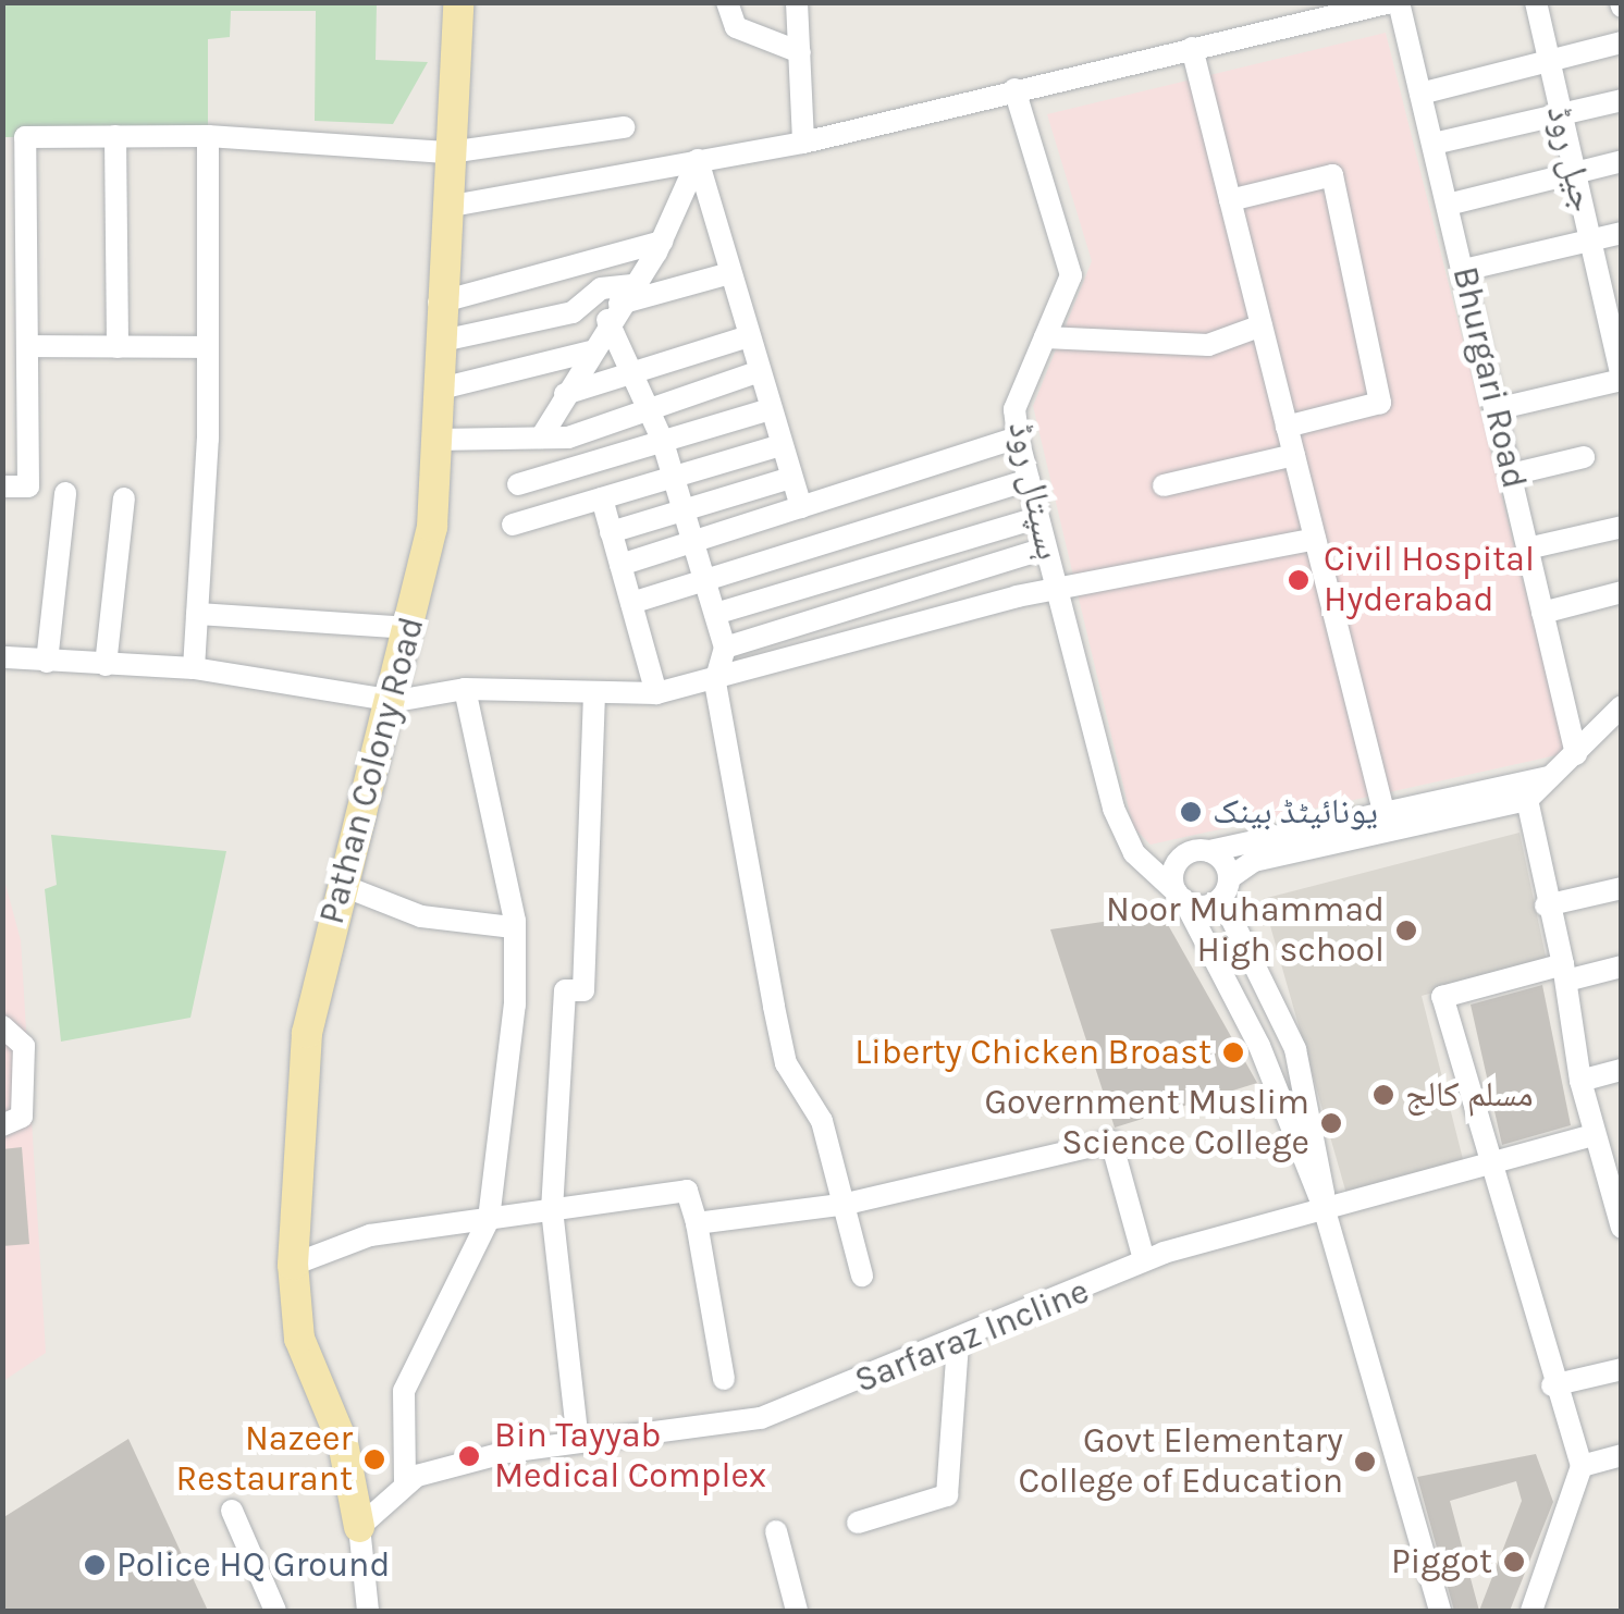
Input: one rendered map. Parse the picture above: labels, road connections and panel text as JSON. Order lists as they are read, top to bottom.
{
  "streets": {
    "main road": ["Pathan Colony Road"],
    "street": [
      "جیل روڈ",
      "Bhurgari Road",
      "ہسپتال روڈ",
      "Sarfaraz Incline"
    ]
  },
  "crossings": [
    ["ہسپتال روڈ", "Sarfaraz Incline"]
  ],
  "places": [
    "Civil Hospital Hyderabad",
    "یونائیٹڈ بینک",
    "Noor Muhammad High school",
    "Liberty Chicken Broast",
    "مسلم کالج",
    "Government Muslim Science College",
    "Bin Tayyab Medical Complex",
    "Nazeer Restaurant",
    "Govt Elementary College of Education",
    "Piggot",
    "Police HQ Ground"
  ]
}
